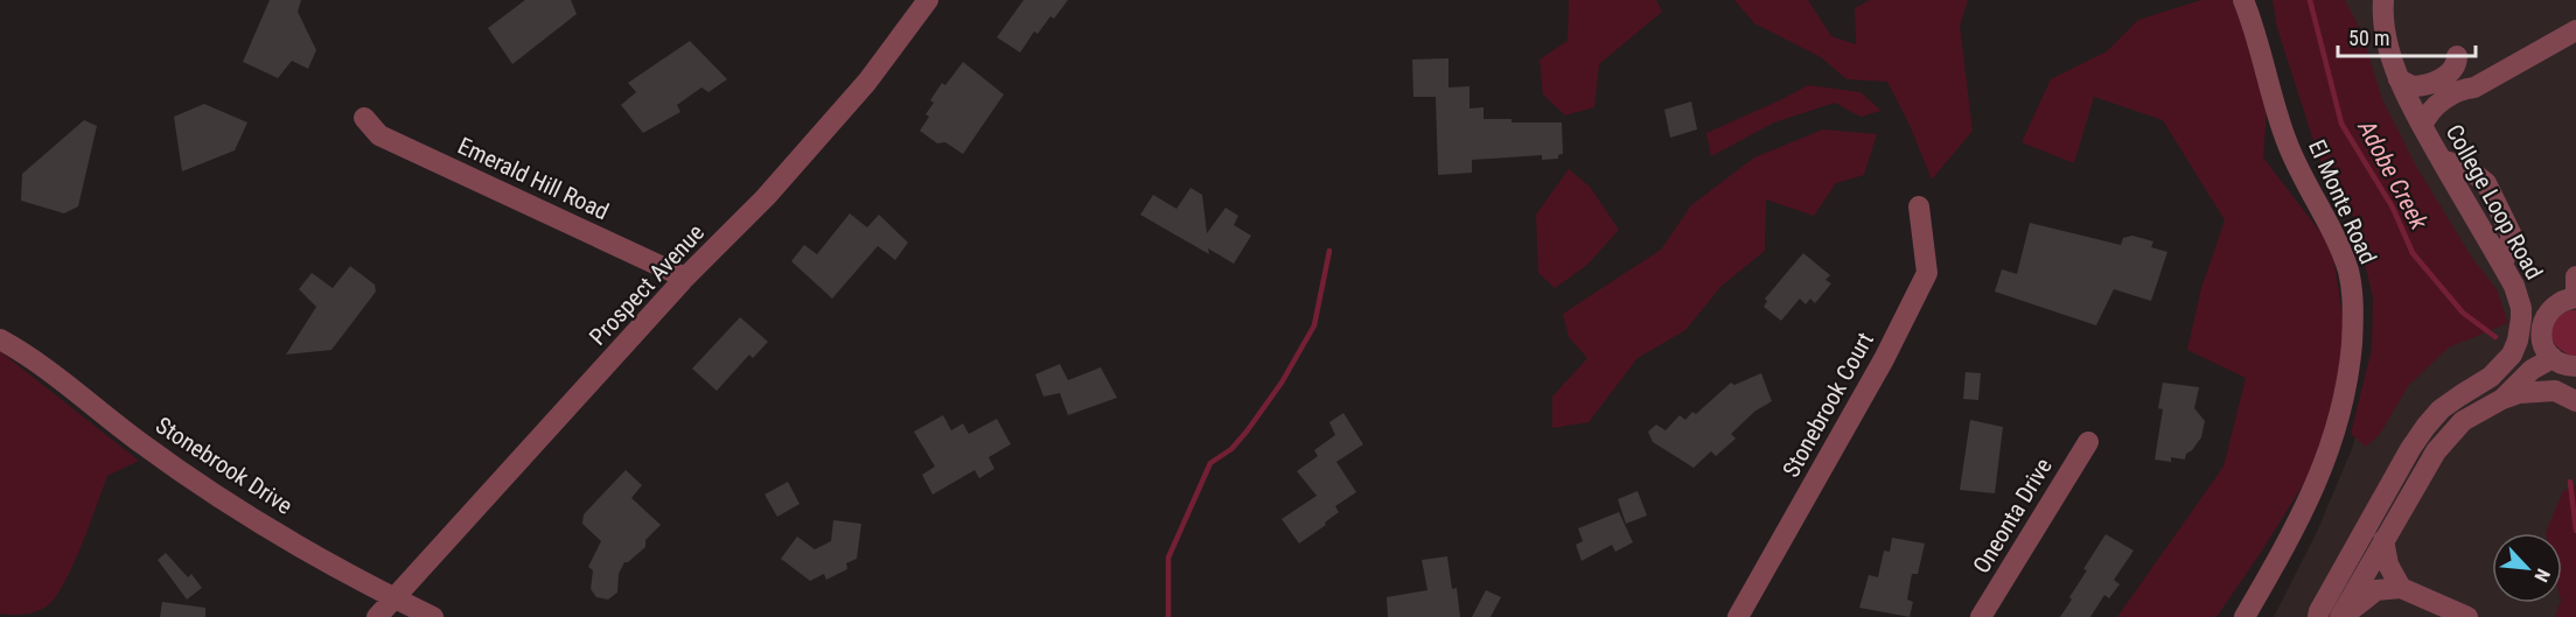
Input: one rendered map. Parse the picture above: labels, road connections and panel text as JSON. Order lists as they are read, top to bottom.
{
  "streets": {
    "street": [
      "Emerald Hill Road",
      "El Monte Road",
      "College Loop Road",
      "Prospect Avenue",
      "Stonebrook Court",
      "Stonebrook Drive",
      "Oneonta Drive"
    ]
  },
  "crossings": [
    ["Emerald Hill Road", "Prospect Avenue"],
    ["Prospect Avenue", "Stonebrook Drive"]
  ],
  "water": ["Adobe Creek"],
  "scale_bar": "50 m",
  "north": "bottom right"
}
